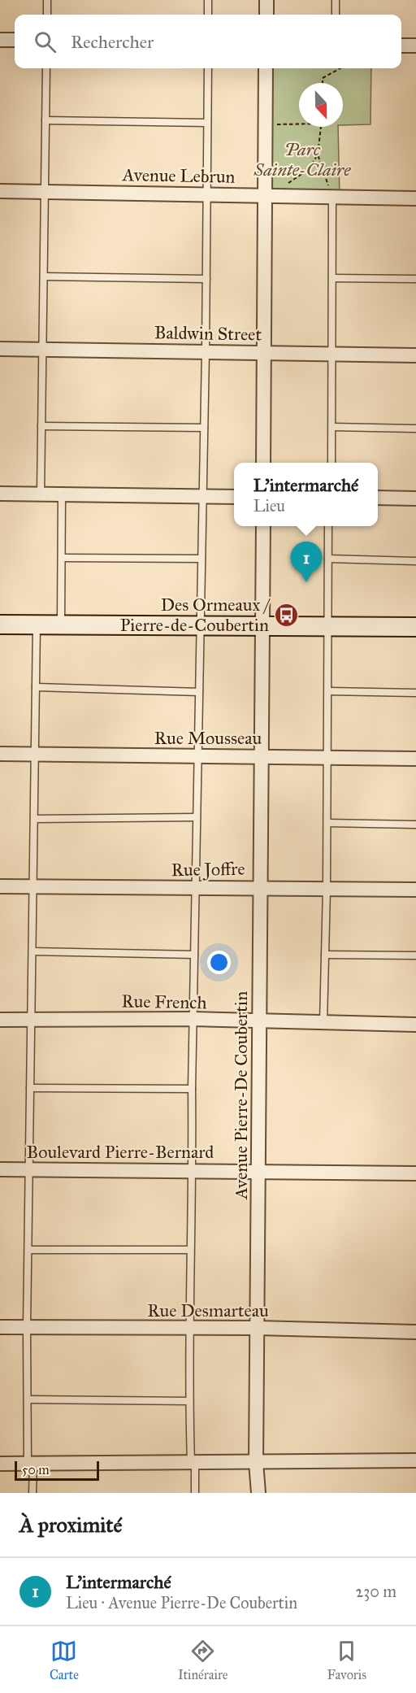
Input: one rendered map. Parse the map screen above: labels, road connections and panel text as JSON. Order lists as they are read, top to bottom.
{
  "streets": {
    "street": [
      "Avenue Lebrun",
      "Baldwin Street",
      "Rue Mousseau",
      "Rue Joffre",
      "Rue French",
      "Avenue Pierre-De Coubertin",
      "Boulevard Pierre-Bernard",
      "Rue Desmarteau"
    ]
  },
  "crossings": [
    ["Rue Mousseau", "Avenue Pierre-De Coubertin"],
    ["Rue Joffre", "Avenue Pierre-De Coubertin"],
    ["Rue French", "Avenue Pierre-De Coubertin"],
    ["Avenue Pierre-De Coubertin", "Boulevard Pierre-Bernard"],
    ["Avenue Pierre-De Coubertin", "Rue Desmarteau"]
  ],
  "parks": ["Parc Sainte-Claire"],
  "places": {
    "bus stop": ["Des Ormeaux / Pierre-de-Coubertin"]
  },
  "scale_bar": "50 m",
  "north": "bottom",
  "page": {
    "search": "Rechercher",
    "popup": ["L'intermarché", "Lieu"],
    "pins": "1",
    "scale": "50 m",
    "heading": "À proximité",
    "list": [
      {
        "mark": "1",
        "name": "L'intermarché",
        "note": "Lieu · Avenue Pierre-De Coubertin",
        "value": "230 m"
      }
    ],
    "nav": ["Carte", "Itinéraire", "Favoris"]
  }
}
